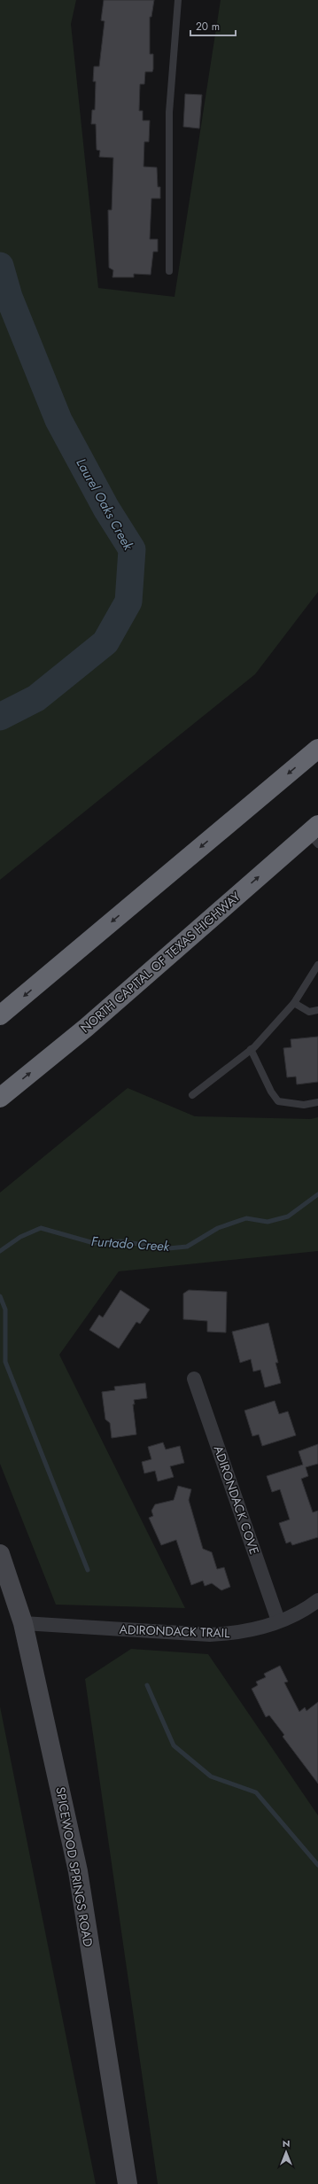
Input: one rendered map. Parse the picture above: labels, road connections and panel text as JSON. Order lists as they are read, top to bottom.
{
  "streets": {
    "highway": ["NORTH CAPITAL OF TEXAS HIGHWAY"],
    "main road": ["SPICEWOOD SPRINGS ROAD"],
    "street": ["ADIRONDACK COVE", "ADIRONDACK TRAIL"]
  },
  "crossings": [
    ["ADIRONDACK COVE", "ADIRONDACK TRAIL"],
    ["ADIRONDACK TRAIL", "SPICEWOOD SPRINGS ROAD"]
  ],
  "water": ["Laurel Oaks Creek", "Furtado Creek"],
  "scale_bar": "20 m",
  "north": "top"
}
